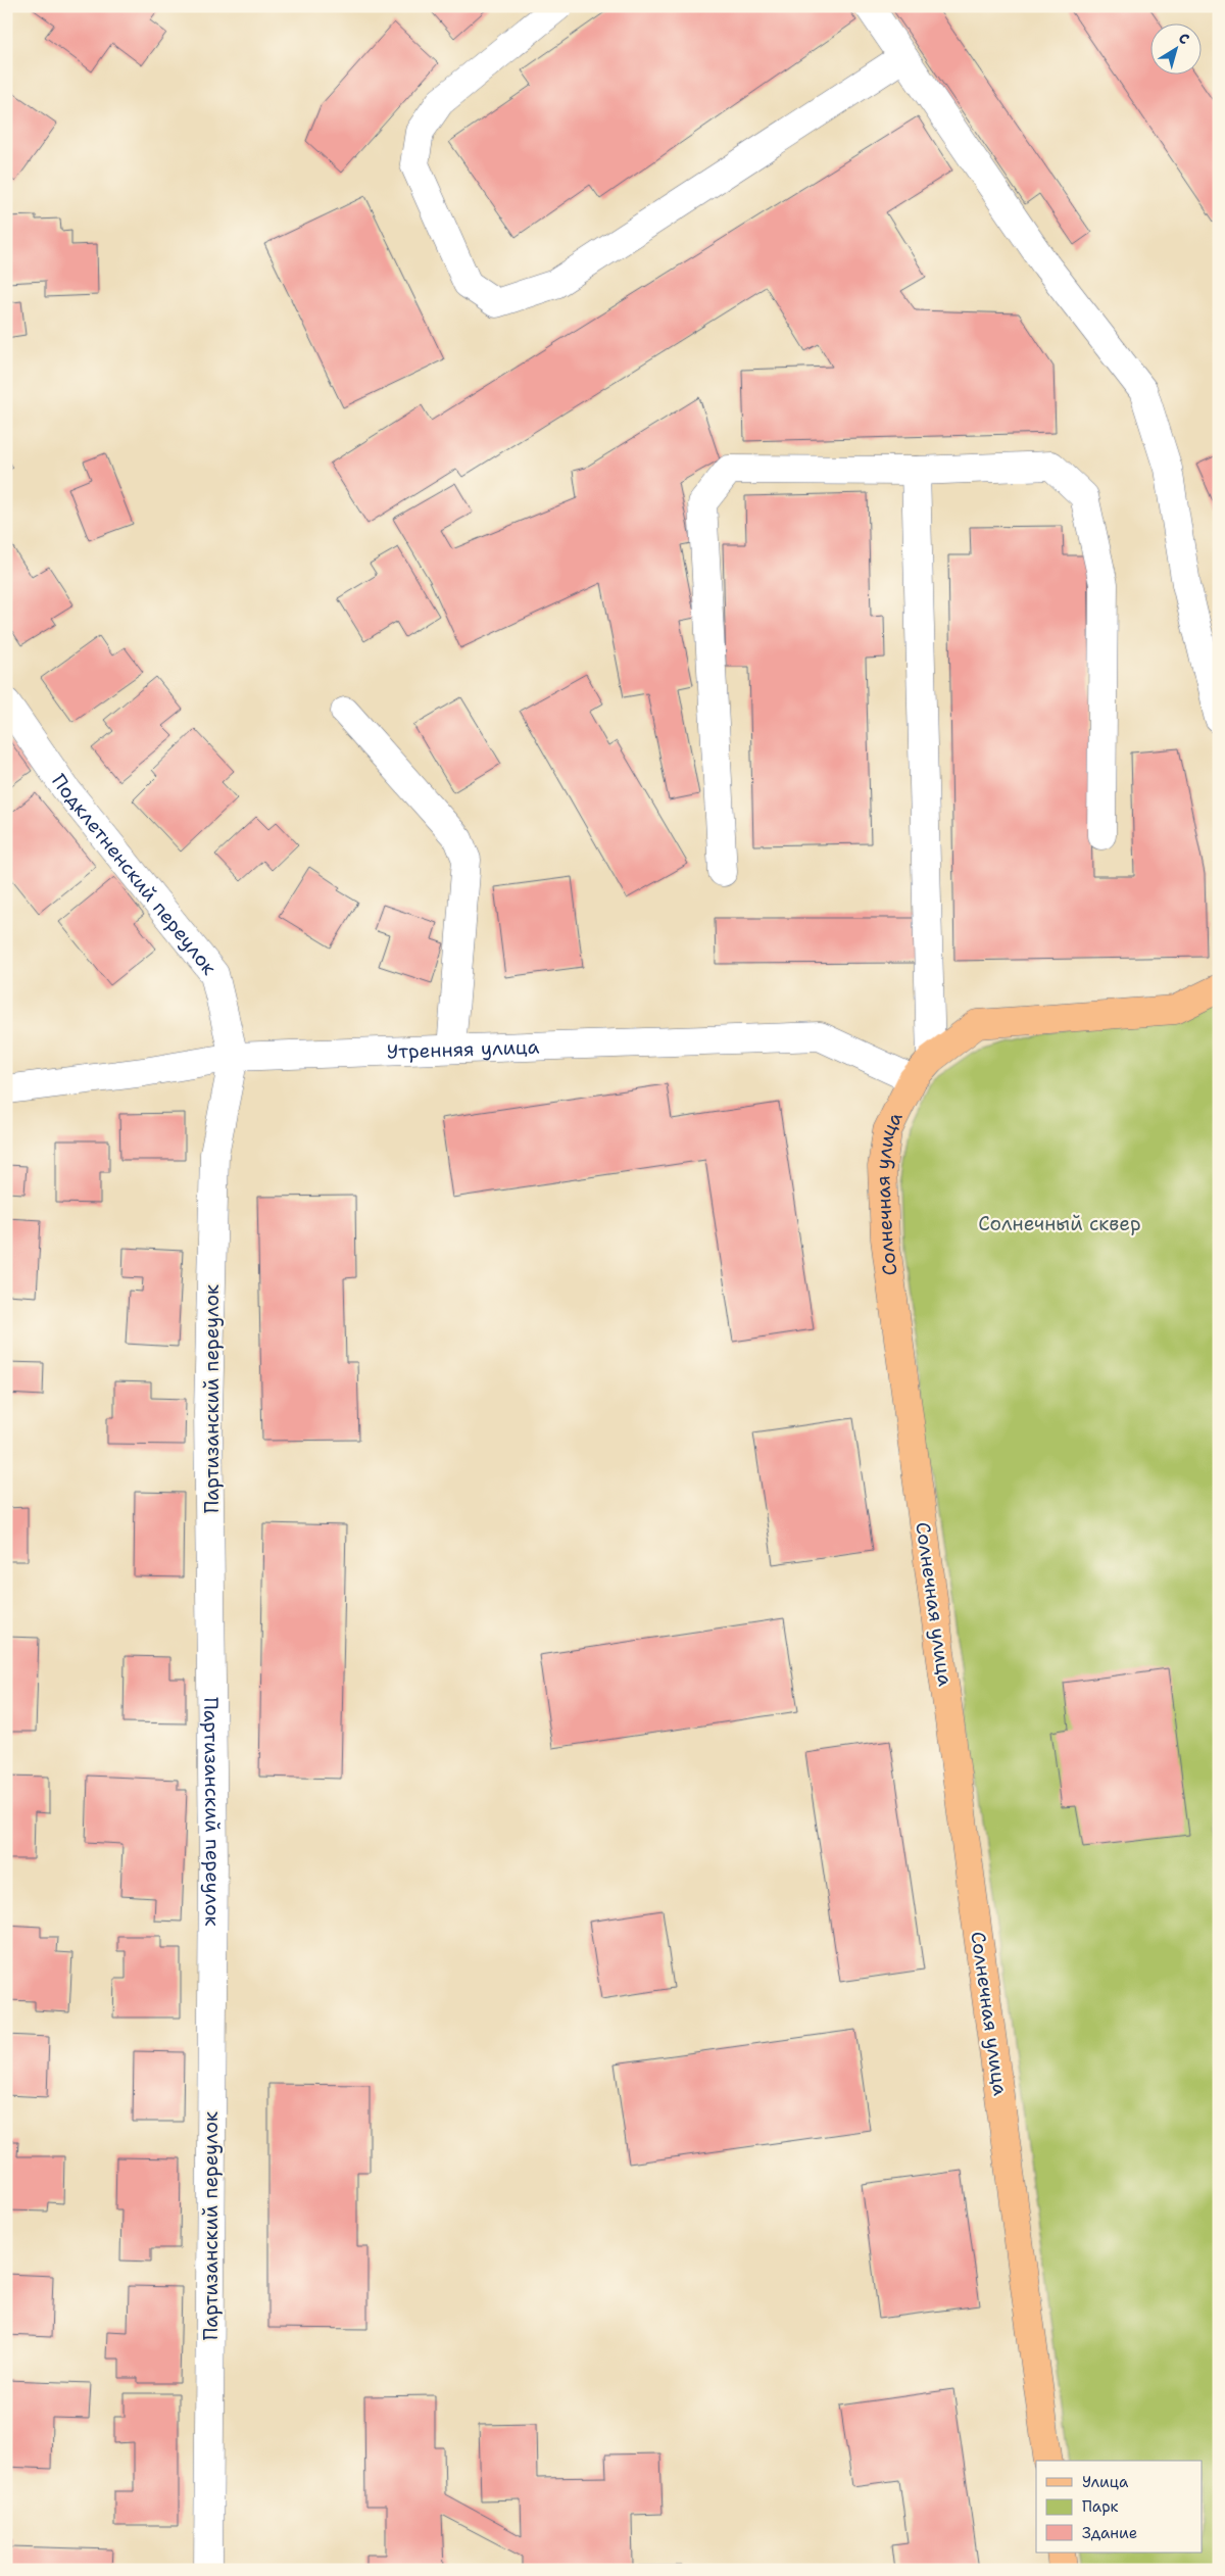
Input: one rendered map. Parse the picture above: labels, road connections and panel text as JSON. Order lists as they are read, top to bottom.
{
  "streets": {
    "main road": ["Солнечная улица"],
    "street": ["Подклетненский переулок", "Утренняя улица", "Партизанский переулок"]
  },
  "crossings": [
    ["Подклетненский переулок", "Утренняя улица"],
    ["Подклетненский переулок", "Партизанский переулок"],
    ["Утренняя улица", "Солнечная улица"],
    ["Утренняя улица", "Партизанский переулок"]
  ],
  "parks": ["Солнечный сквер"],
  "legend": ["Улица", "Парк", "Здание"],
  "north": "top right"
}
